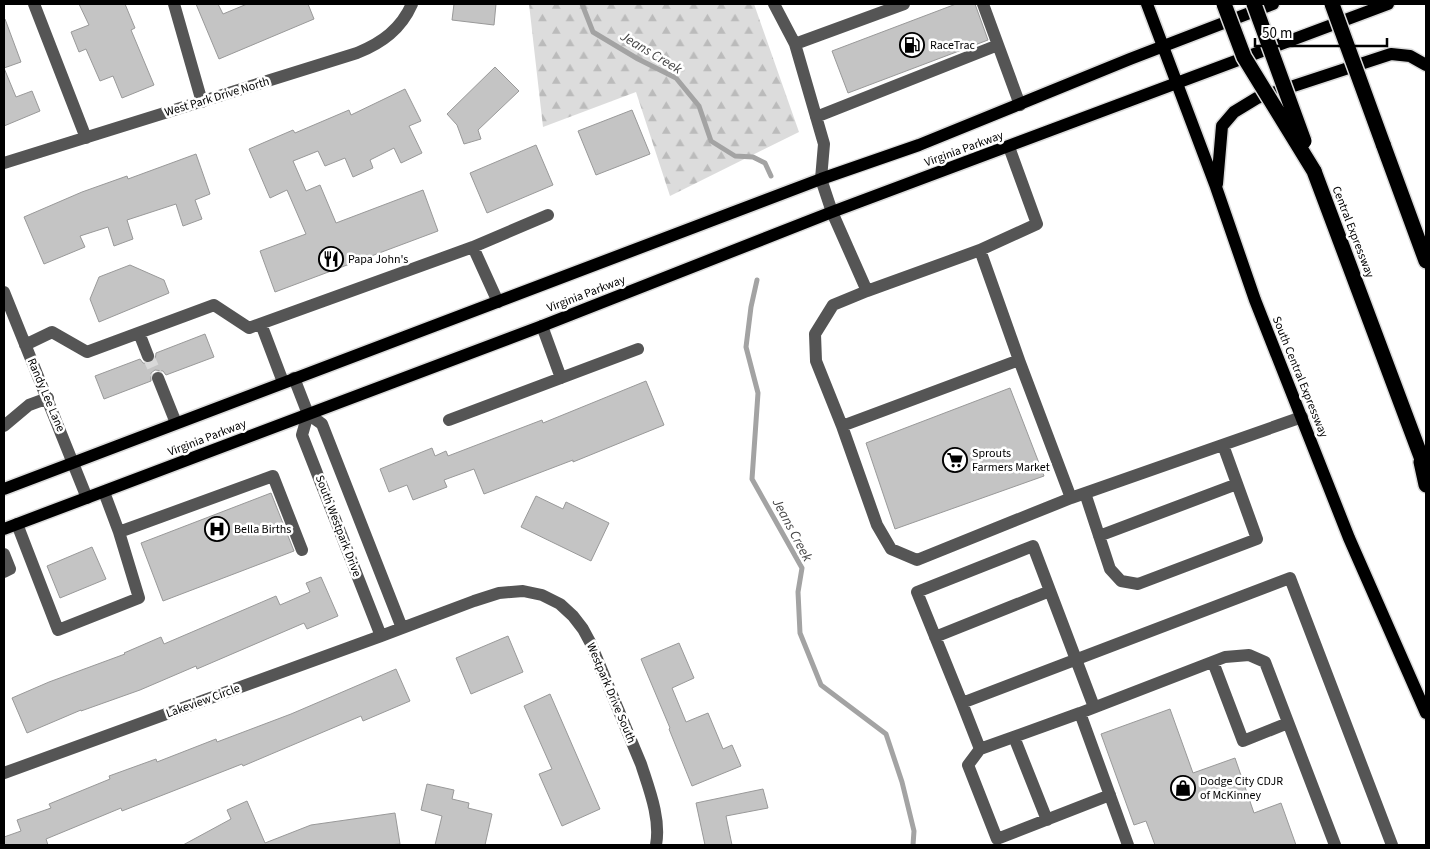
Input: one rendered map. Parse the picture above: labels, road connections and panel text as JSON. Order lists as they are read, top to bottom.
{
  "streets": {
    "highway": ["Central Expressway"],
    "main road": ["Virginia Parkway", "South Central Expressway"],
    "street": [
      "West Park Drive North",
      "Randy Lee Lane",
      "South Westpark Drive",
      "Westpark Drive South",
      "Lakeview Circle"
    ]
  },
  "crossings": [
    ["Virginia Parkway", "South Central Expressway"],
    ["Virginia Parkway", "Randy Lee Lane"],
    ["Virginia Parkway", "South Westpark Drive"],
    ["South Westpark Drive", "Westpark Drive South"],
    ["South Westpark Drive", "Lakeview Circle"],
    ["Westpark Drive South", "Lakeview Circle"]
  ],
  "water": ["Jeans Creek"],
  "places": {
    "fuel station": ["RaceTrac"],
    "restaurant": ["Papa John's"],
    "supermarket": ["Sprouts Farmers Market"],
    "hospital": ["Bella Births"],
    "shop": ["Dodge City CDJR of McKinney"]
  },
  "scale_bar": "50 m"
}
